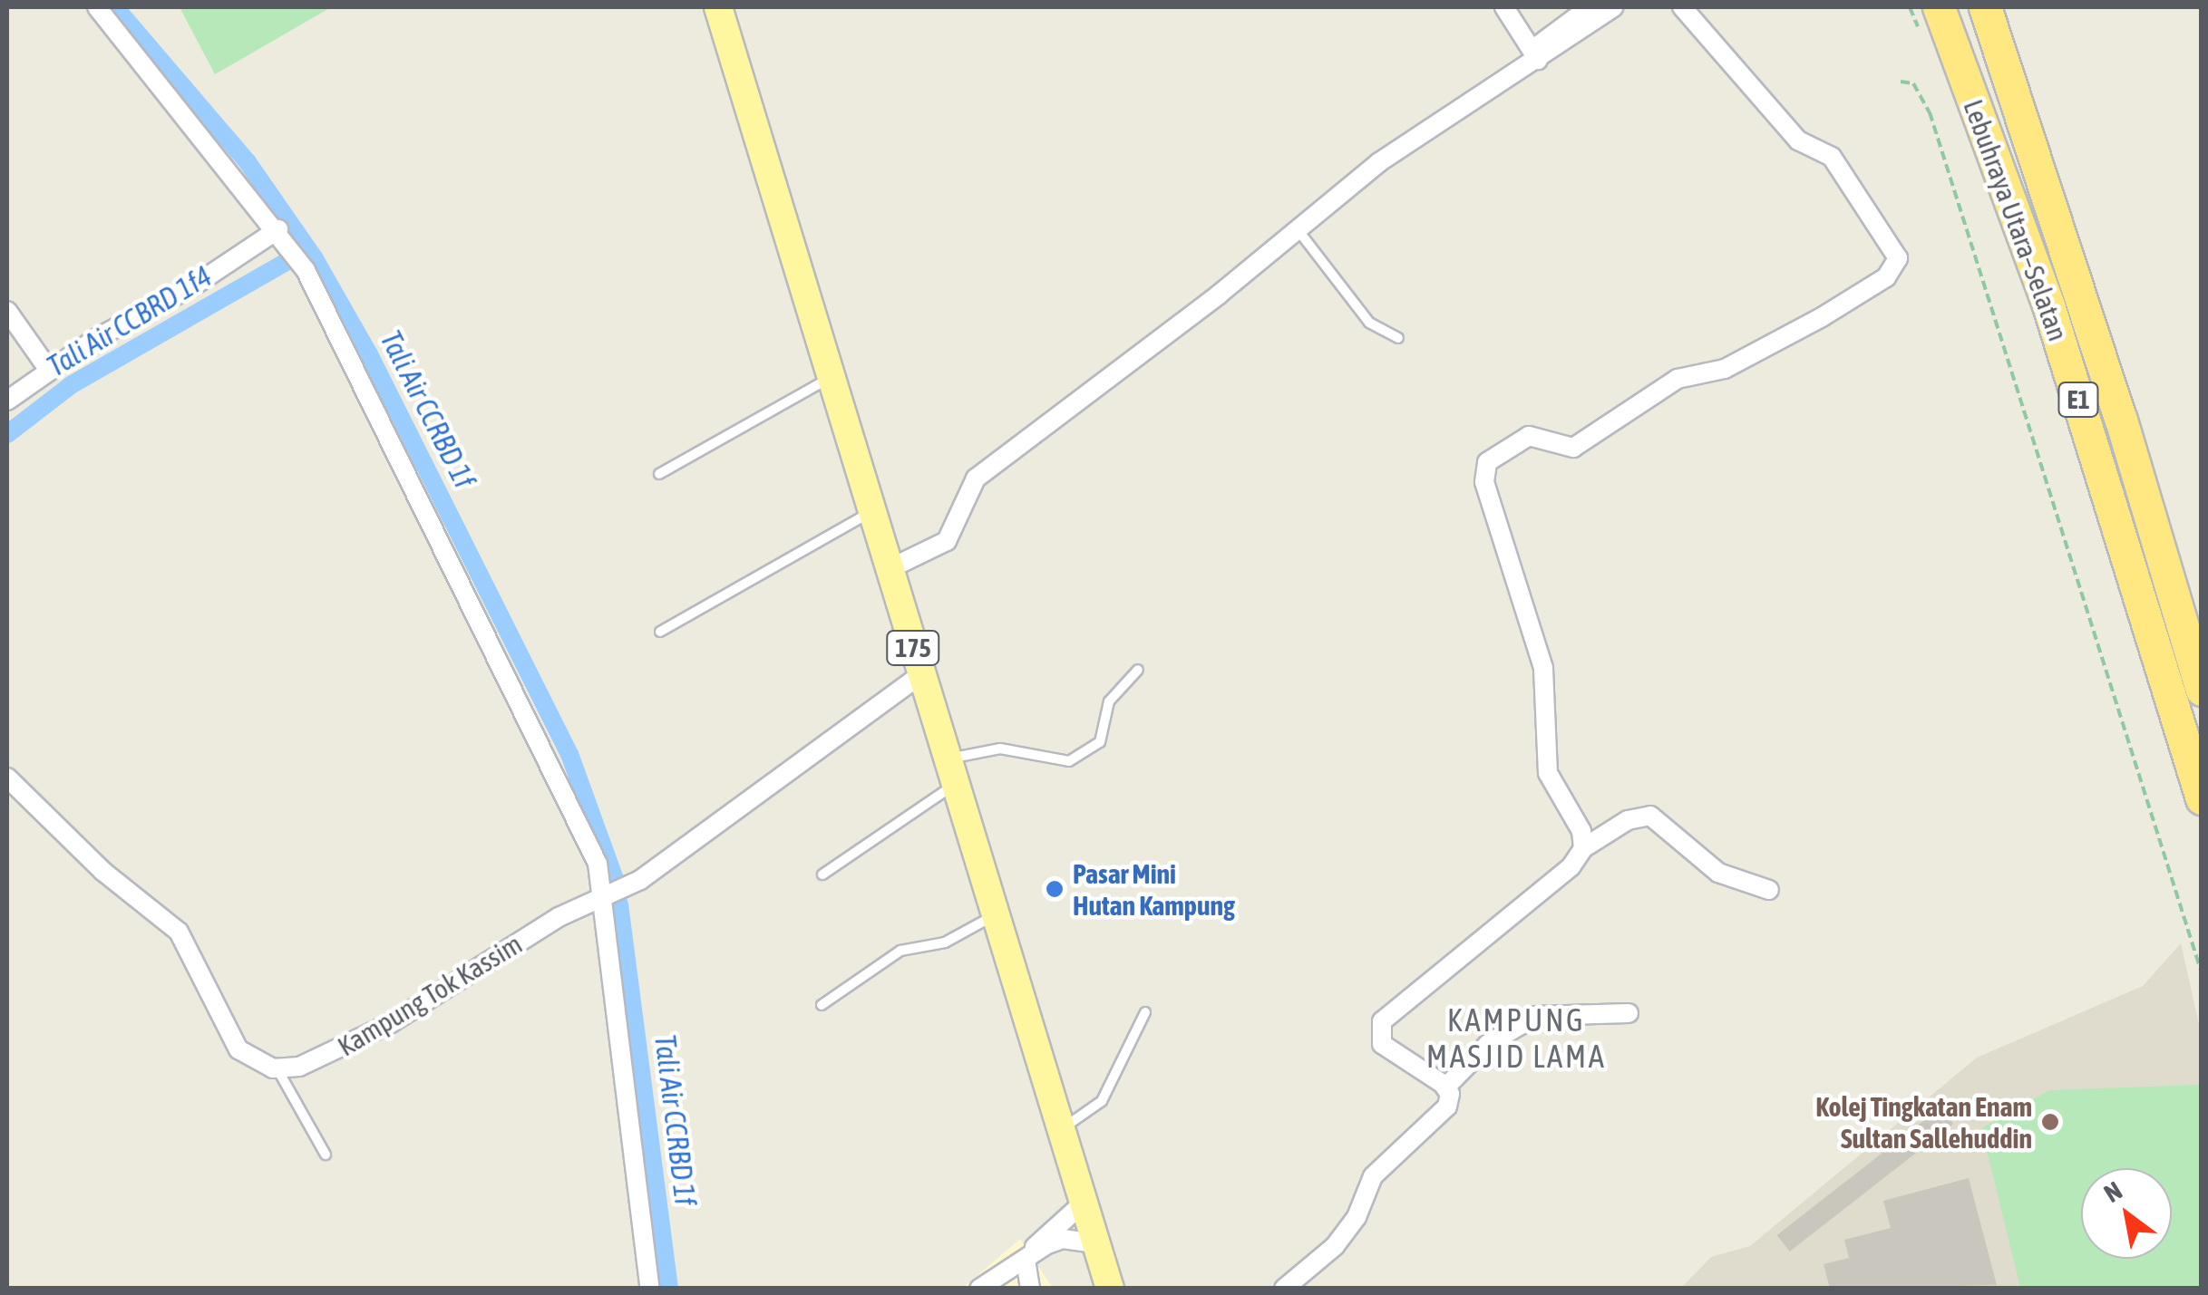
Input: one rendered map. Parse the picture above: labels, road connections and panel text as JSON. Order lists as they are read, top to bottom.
{
  "streets": {
    "highway": ["Lebuhraya Utara–Selatan", "E1"],
    "main road": ["175"],
    "street": ["Kampung Tok Kassim"]
  },
  "crossings": [
    ["175", "Kampung Tok Kassim"]
  ],
  "districts": ["KAMPUNG MASJID LAMA"],
  "water": ["Tali Air CCBRD 1f4", "Tali Air CCRBD 1f"],
  "places": ["Pasar Mini Hutan Kampung", "Kolej Tingkatan Enam Sultan Sallehuddin"],
  "north": "top left"
}
